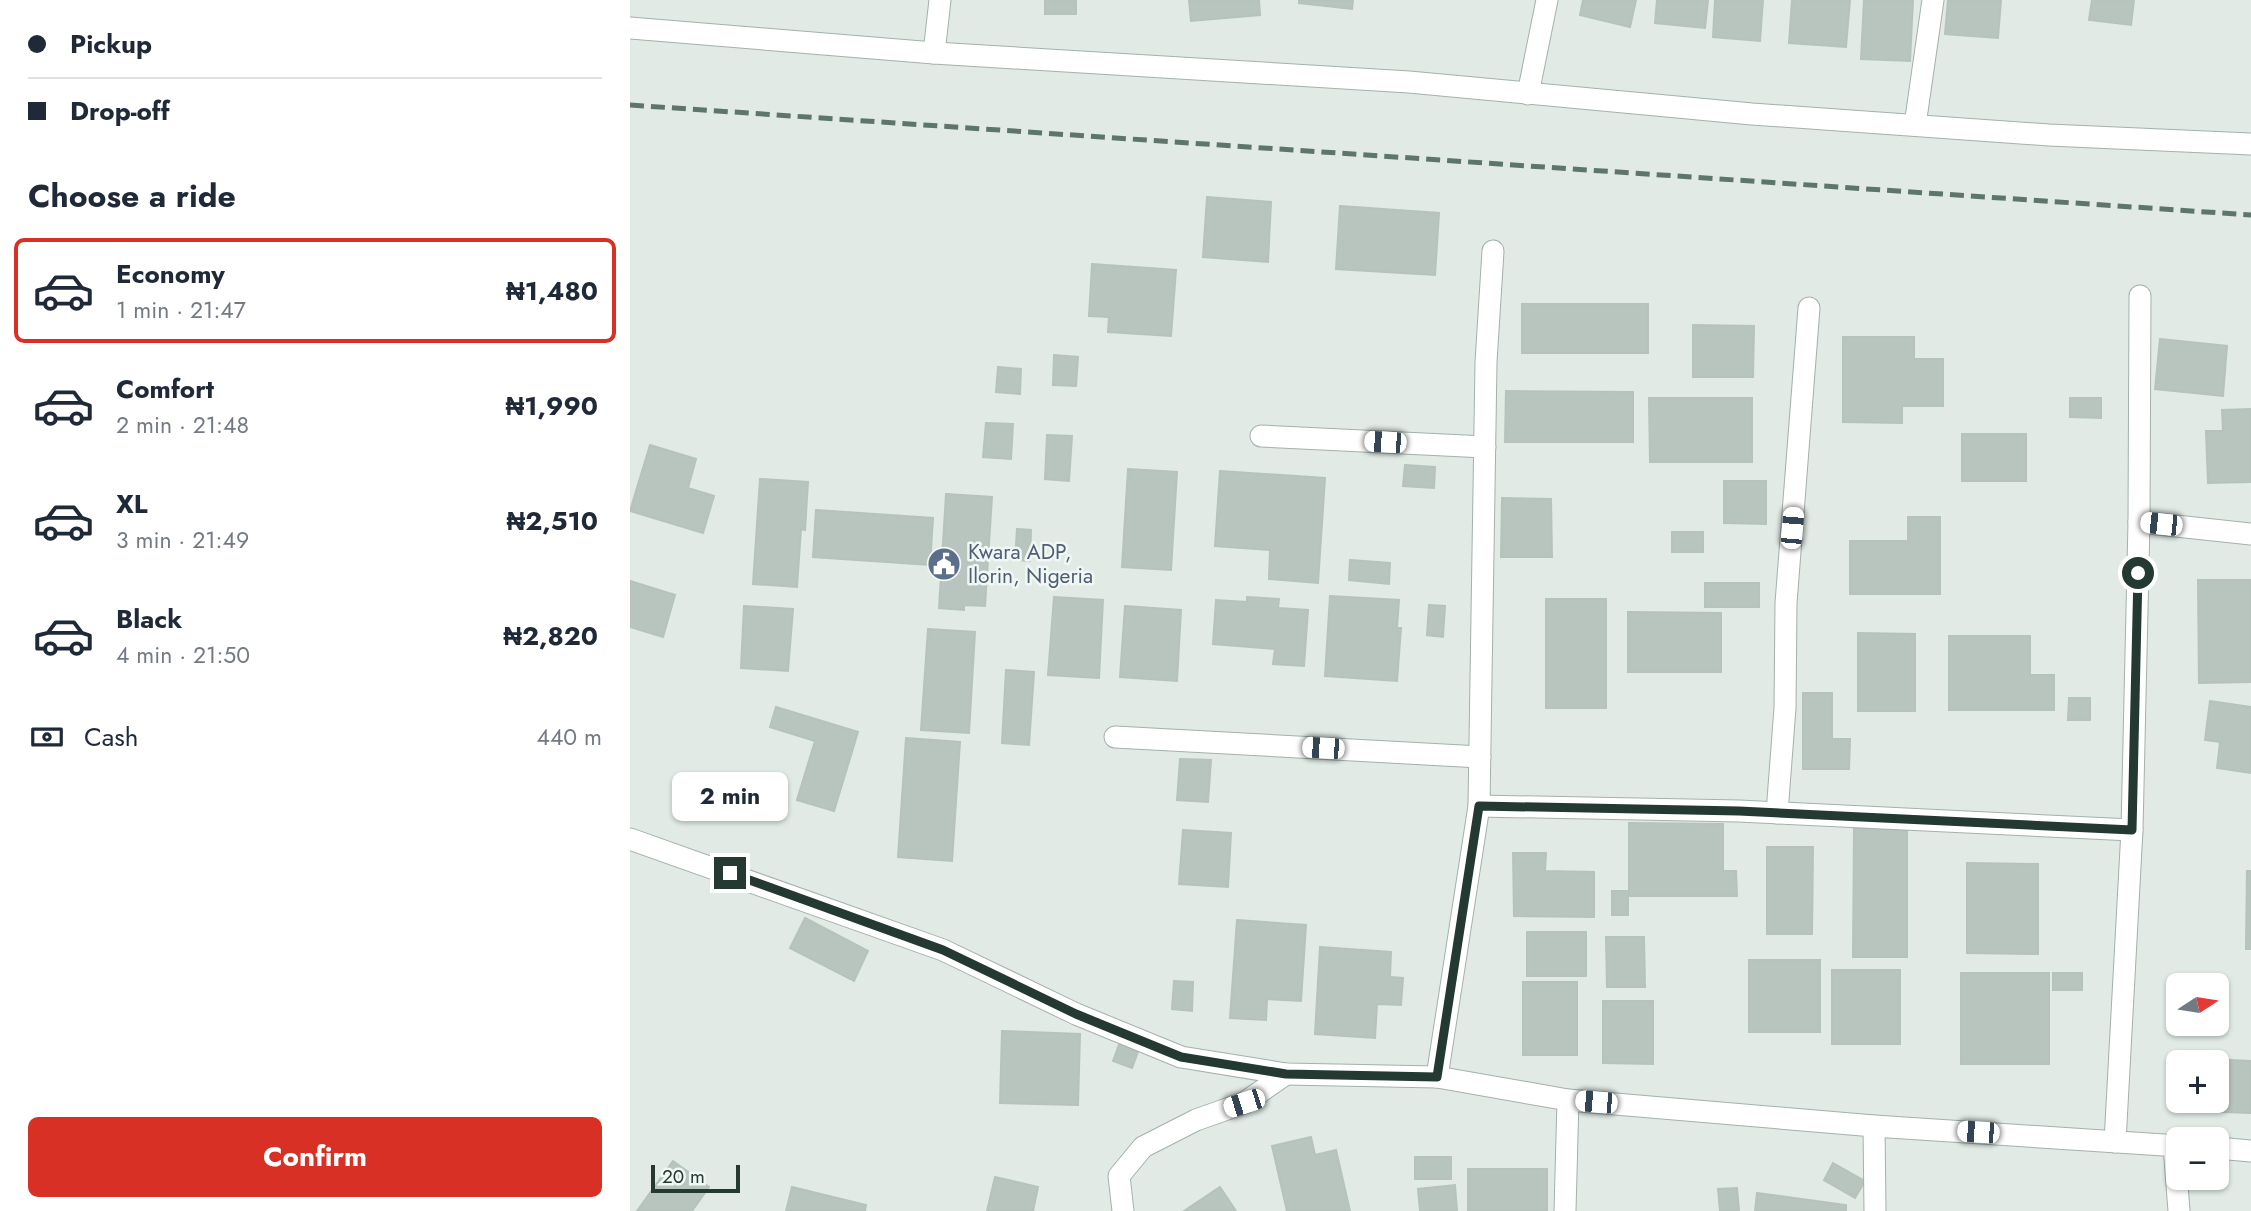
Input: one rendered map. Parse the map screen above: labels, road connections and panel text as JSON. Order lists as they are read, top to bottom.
{
  "places": {
    "public building": ["Kwara ADP, Ilorin, Nigeria"]
  },
  "scale_bar": "20 m",
  "north": "right",
  "page": {
    "banner": ["Pickup", "Drop-off"],
    "heading": "Choose a ride",
    "list": [
      {
        "name": "Economy",
        "note": "1 min · 21:47",
        "value": "₦1,480"
      },
      {
        "name": "Comfort",
        "note": "2 min · 21:48",
        "value": "₦1,990"
      },
      {
        "name": "XL",
        "note": "3 min · 21:49",
        "value": "₦2,510"
      },
      {
        "name": "Black",
        "note": "4 min · 21:50",
        "value": "₦2,820"
      }
    ],
    "pay": ["Cash", "440 m"],
    "bubble": "2 min",
    "map_buttons": ["+", "−"],
    "buttons": "Confirm",
    "scale": "20 m"
  }
}
